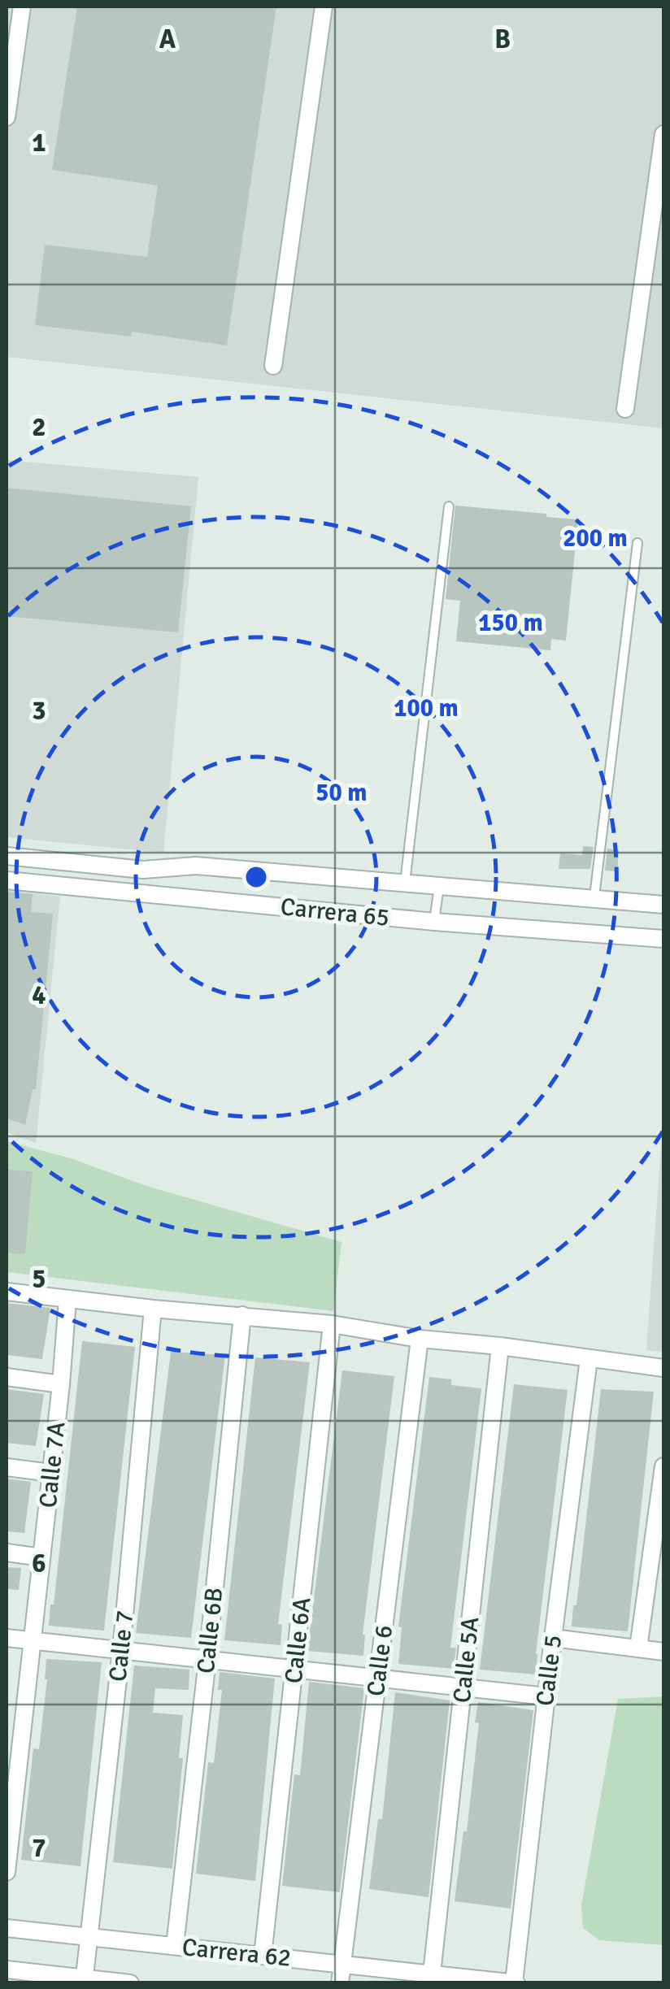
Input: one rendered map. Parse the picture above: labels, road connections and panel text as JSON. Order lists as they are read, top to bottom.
{
  "streets": {
    "street": [
      "Carrera 65",
      "Calle 7A",
      "Calle 6B",
      "Calle 6A",
      "Calle 7",
      "Calle 5A",
      "Calle 6",
      "Calle 5",
      "Carrera 62"
    ]
  },
  "crossings": [
    ["Calle 6B", "Carrera 62"],
    ["Calle 6A", "Carrera 62"],
    ["Calle 7", "Carrera 62"],
    ["Calle 5A", "Carrera 62"],
    ["Calle 6", "Carrera 62"],
    ["Calle 5", "Carrera 62"]
  ],
  "grid": {
    "columns": ["A", "B"],
    "rows": [
      "1",
      "2",
      "3",
      "4",
      "5",
      "6",
      "7"
    ]
  },
  "rings": [
    "200 m",
    "150 m",
    "100 m",
    "50 m"
  ]
}
